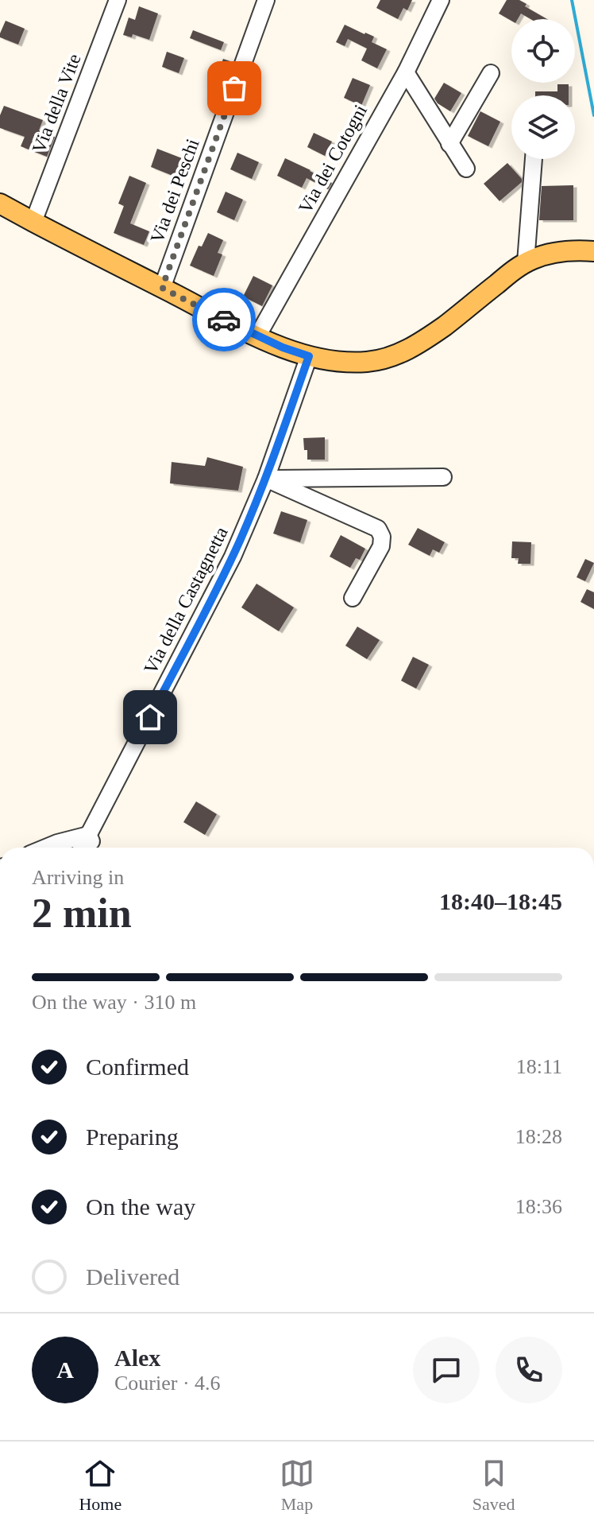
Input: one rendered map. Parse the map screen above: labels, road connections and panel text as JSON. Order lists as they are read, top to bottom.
{
  "streets": {
    "street": [
      "Via della Vite",
      "Via dei Cotogni",
      "Via dei Peschi",
      "Via della Castagnetta"
    ]
  },
  "page": {
    "heading": ["2 min", "Arriving in", "18:40–18:45"],
    "panel": ["Alex", "Courier · 4.6"],
    "bar": "On the way · 310 m",
    "list": [
      ["Confirmed", "18:11"],
      ["Preparing", "18:28"],
      ["On the way", "18:36"],
      "Delivered"
    ],
    "round": "A",
    "tabs": ["Home", "Map", "Saved"]
  }
}
